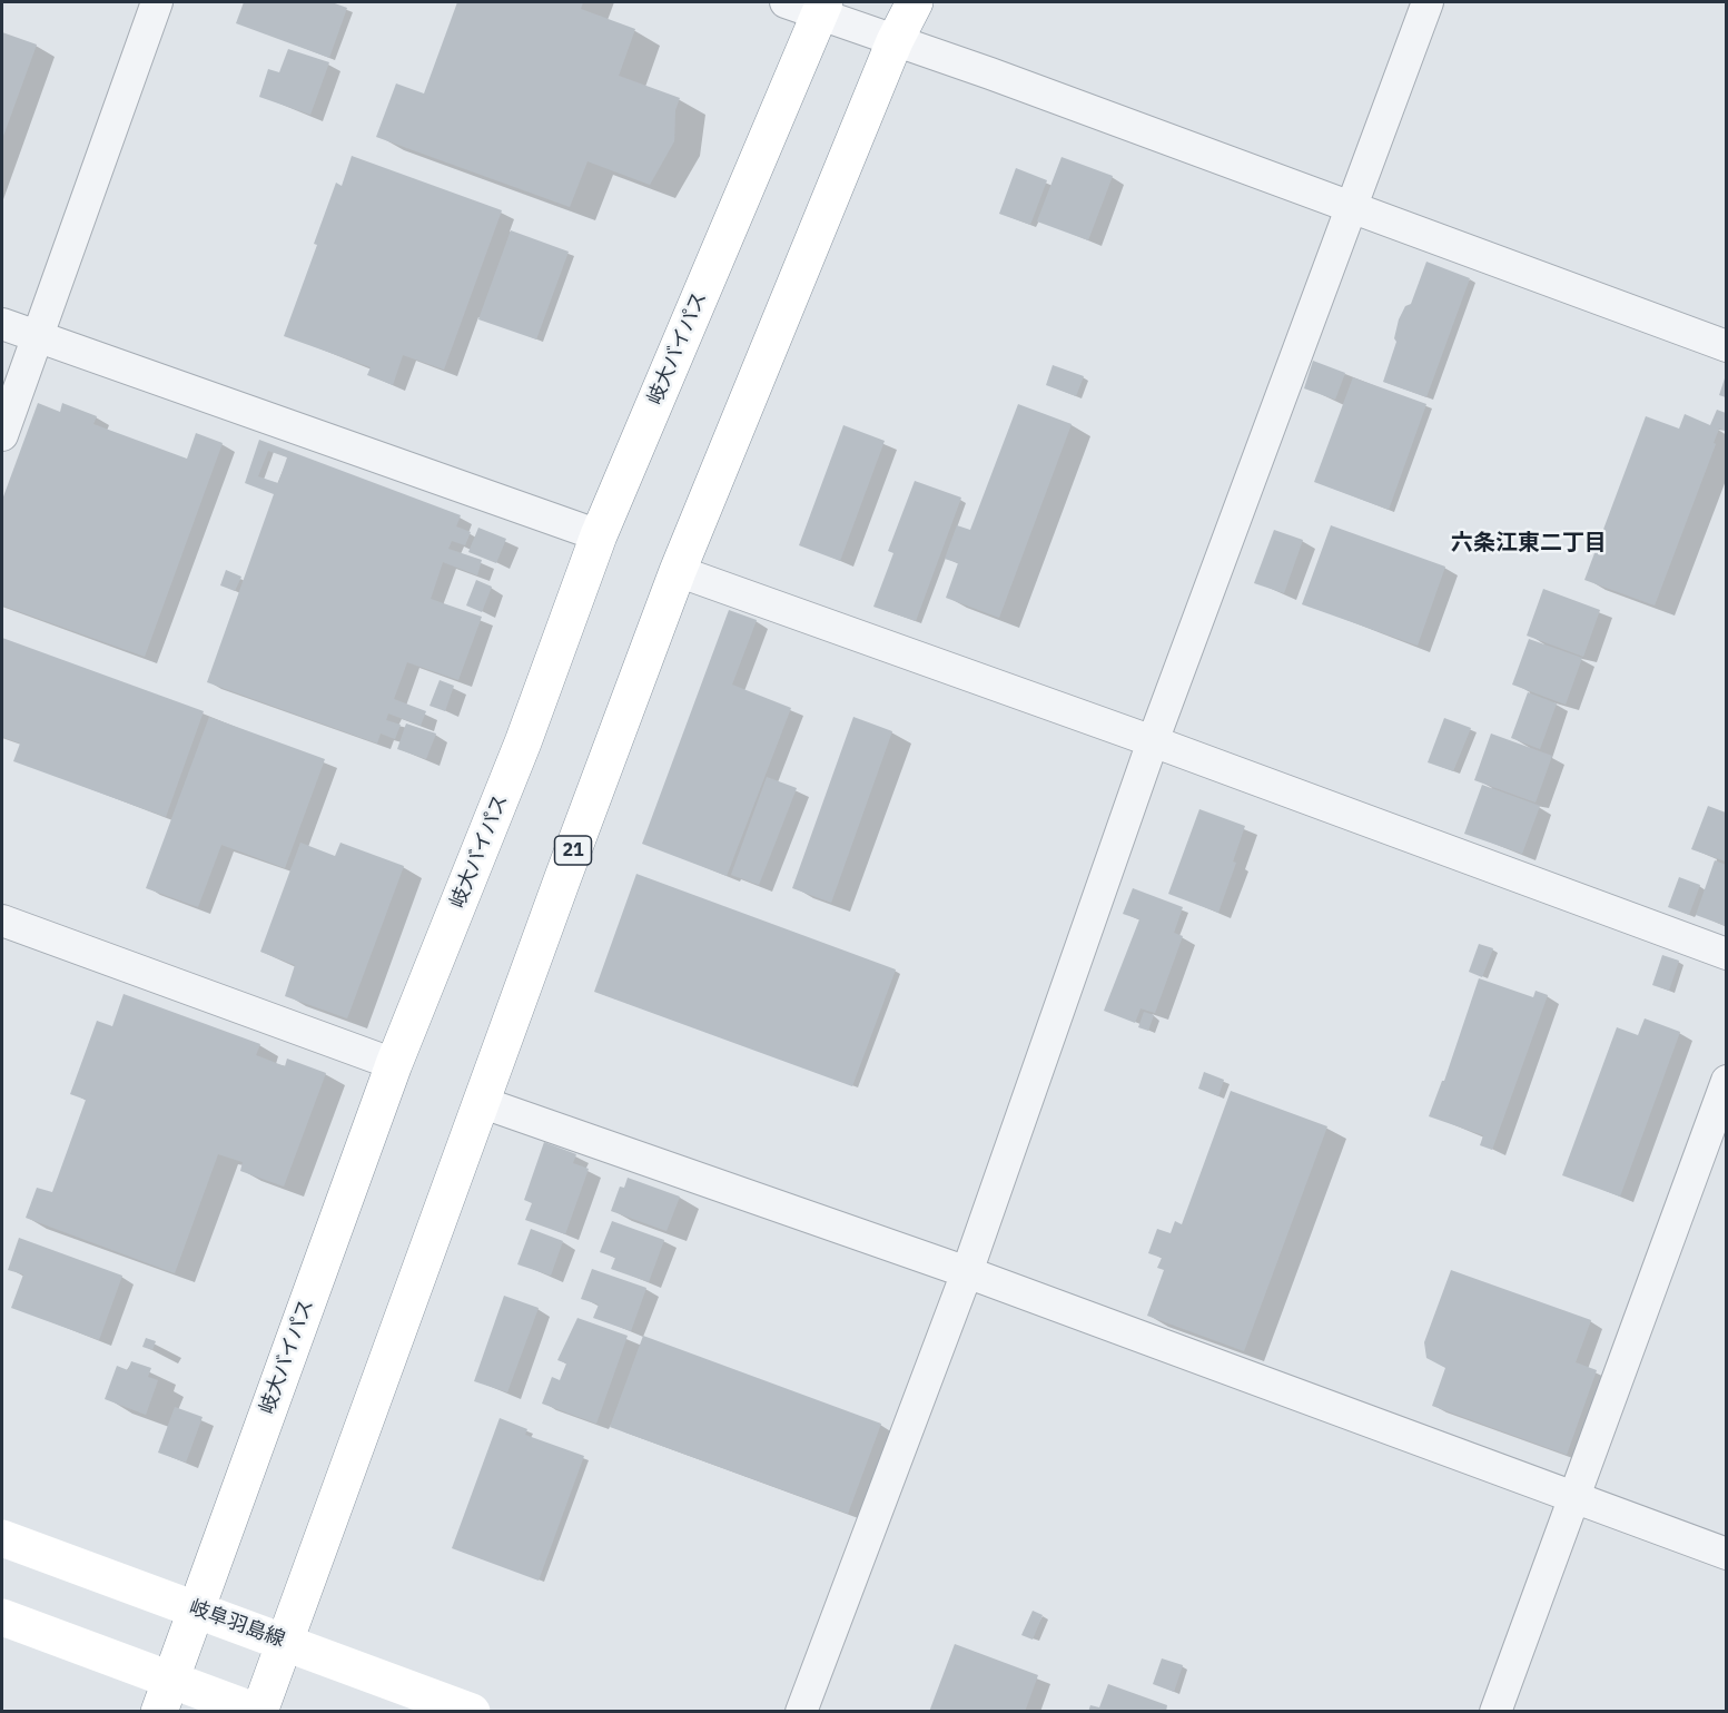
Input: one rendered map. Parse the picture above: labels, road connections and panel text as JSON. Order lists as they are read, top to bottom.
{
  "streets": {
    "main road": ["岐大バイパス", "21", "岐阜羽島線"]
  },
  "crossings": [
    ["岐大バイパス", "岐阜羽島線"],
    ["21", "岐阜羽島線"]
  ],
  "districts": ["六条江東二丁目"]
}
